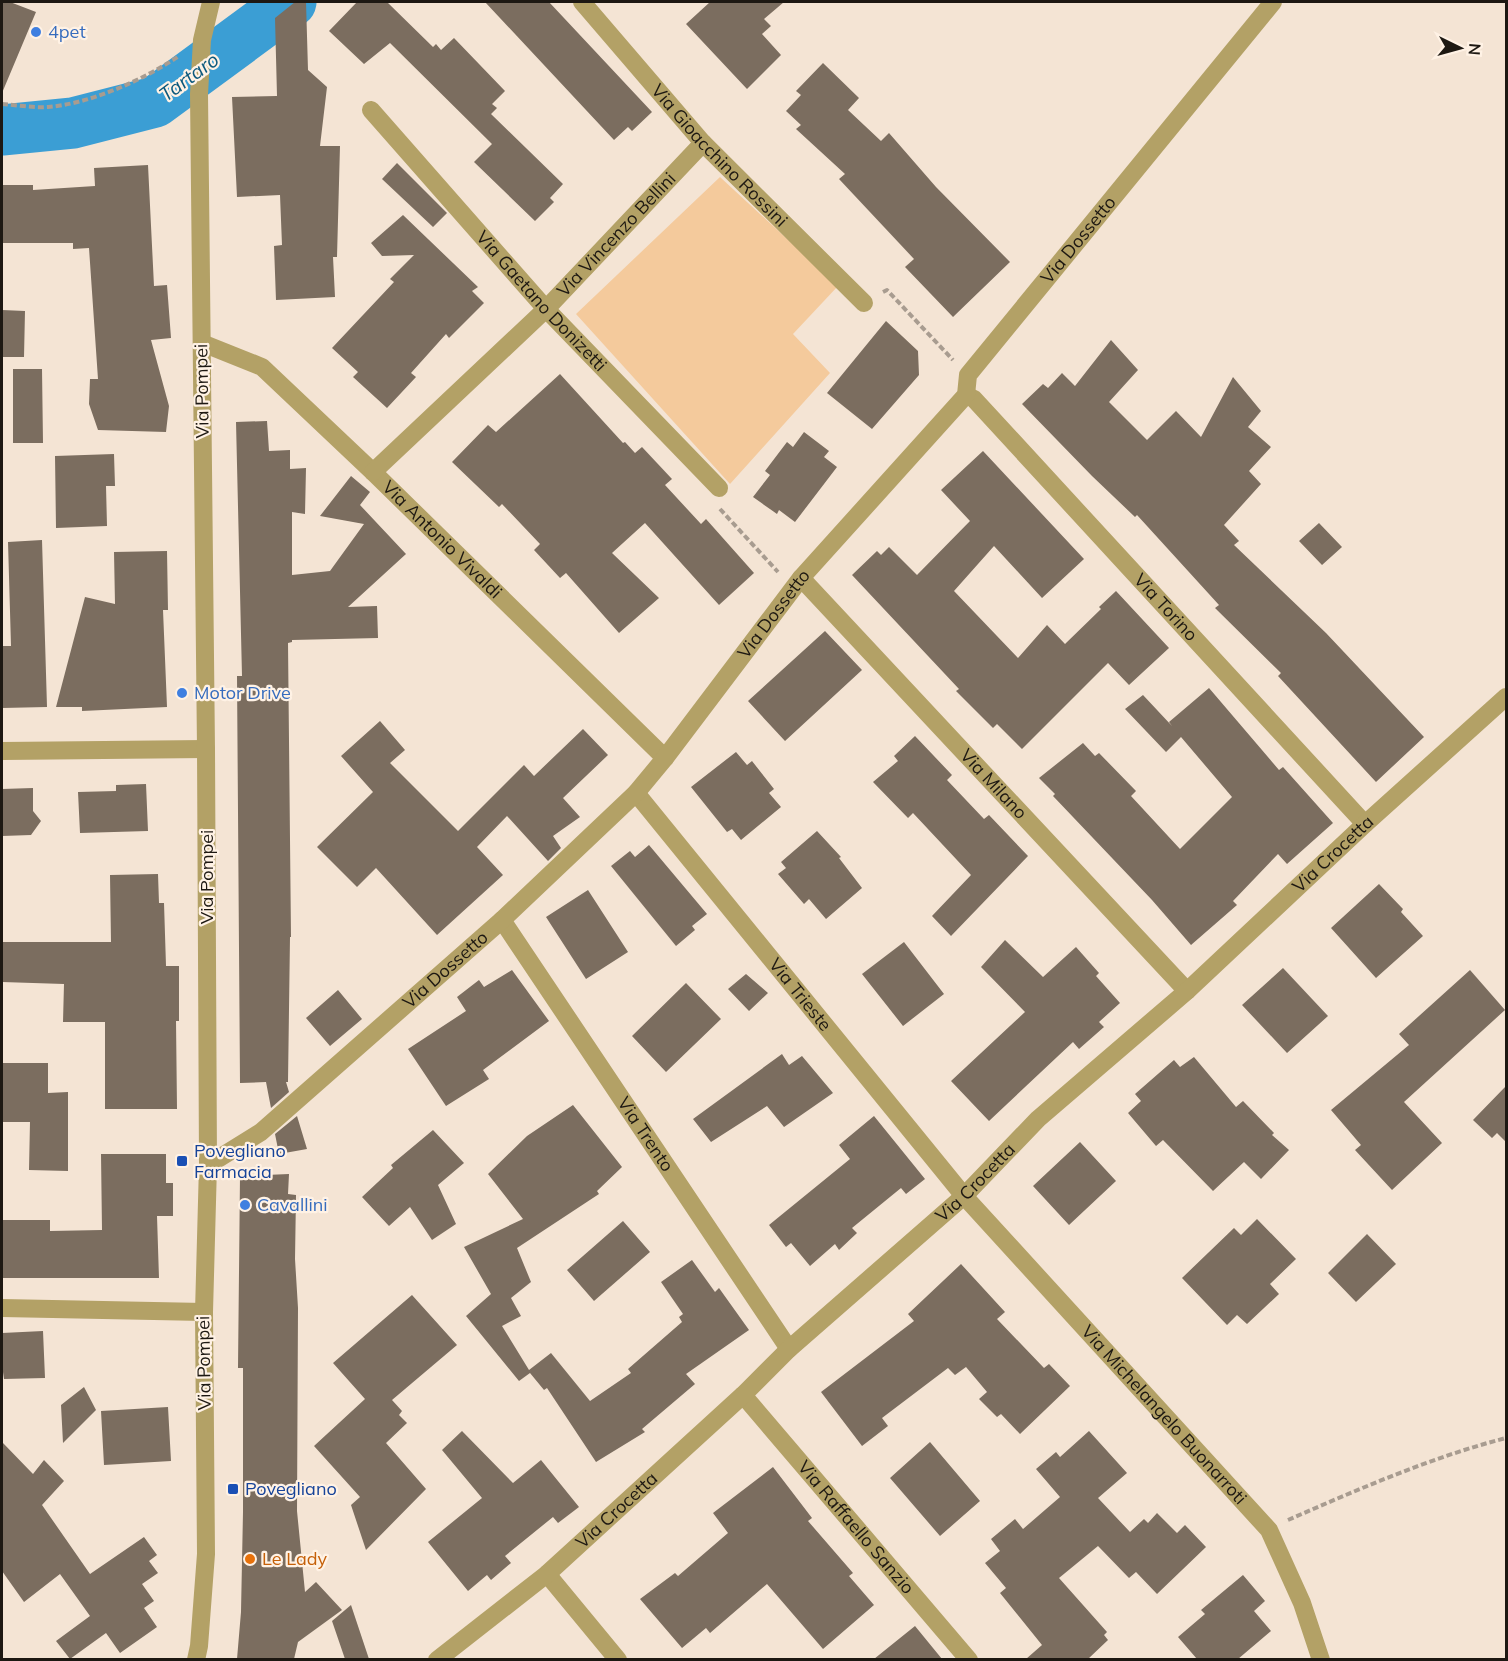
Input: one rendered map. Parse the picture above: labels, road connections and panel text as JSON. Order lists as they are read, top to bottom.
{
  "streets": {
    "street": [
      "Via Gioacchino Rossini",
      "Via Vincenzo Bellini",
      "Via Dossetto",
      "Via Gaetano Donizetti",
      "Via Pompei",
      "Via Antonio Vivaldi",
      "Via Torino",
      "Via Milano",
      "Via Crocetta",
      "Via Trieste",
      "Via Trento",
      "Via Michelangelo Buonarroti",
      "Via Raffaello Sanzio"
    ]
  },
  "crossings": [
    ["Via Gioacchino Rossini", "Via Vincenzo Bellini"],
    ["Via Vincenzo Bellini", "Via Gaetano Donizetti"],
    ["Via Vincenzo Bellini", "Via Antonio Vivaldi"],
    ["Via Dossetto", "Via Pompei"],
    ["Via Dossetto", "Via Antonio Vivaldi"],
    ["Via Dossetto", "Via Torino"],
    ["Via Dossetto", "Via Milano"],
    ["Via Dossetto", "Via Trieste"],
    ["Via Dossetto", "Via Trento"],
    ["Via Pompei", "Via Antonio Vivaldi"],
    ["Via Torino", "Via Crocetta"],
    ["Via Milano", "Via Crocetta"],
    ["Via Crocetta", "Via Trieste"],
    ["Via Crocetta", "Via Trento"],
    ["Via Crocetta", "Via Michelangelo Buonarroti"],
    ["Via Crocetta", "Via Raffaello Sanzio"],
    ["Via Trieste", "Via Michelangelo Buonarroti"]
  ],
  "water": ["Tartaro"],
  "places": {
    "other": [
      "4pet",
      "Motor Drive",
      "Cavallini",
      "Le Lady"
    ],
    "transit": ["Povegliano Farmacia", "Povegliano"]
  },
  "north": "right"
}
